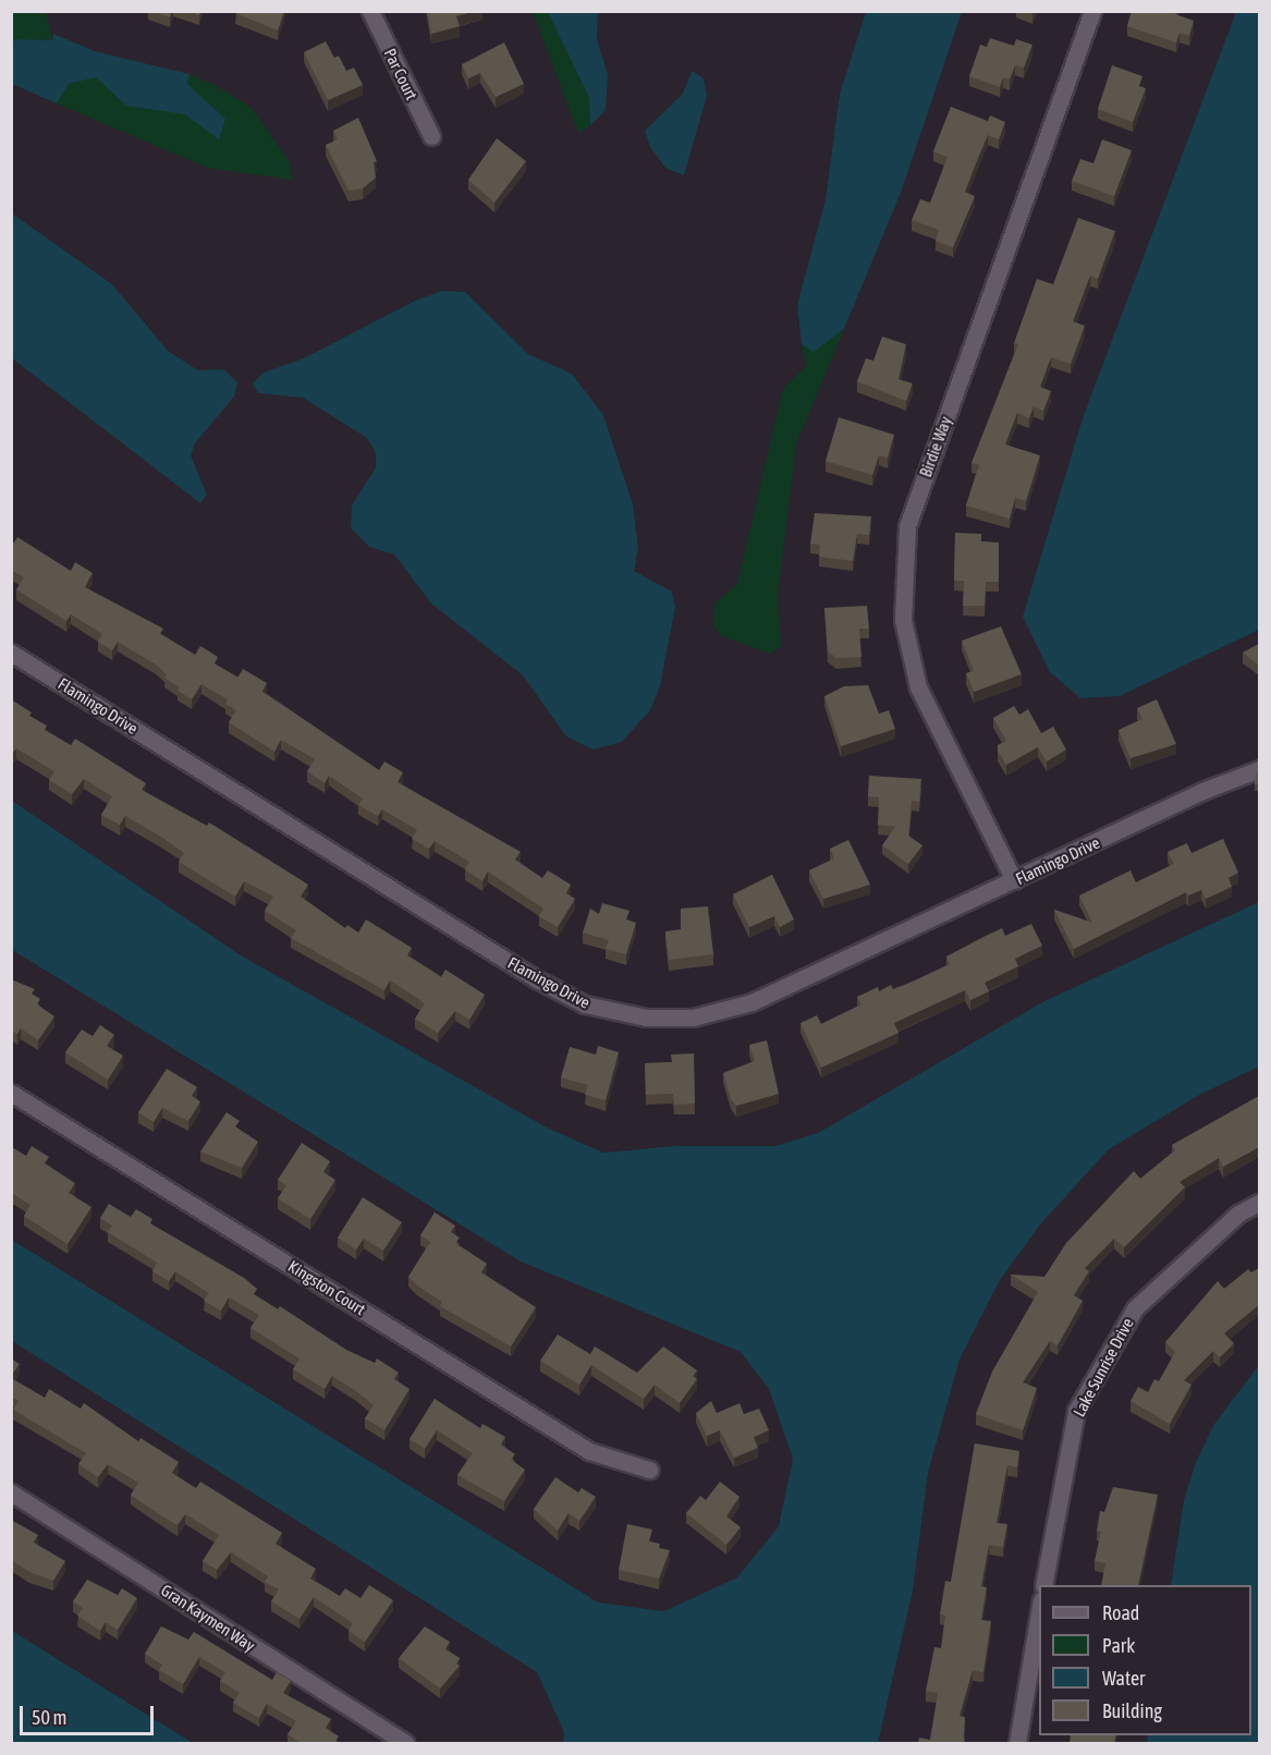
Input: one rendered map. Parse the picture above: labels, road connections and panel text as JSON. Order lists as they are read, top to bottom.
{
  "streets": {
    "street": [
      "Par Court",
      "Birdie Way",
      "Flamingo Drive",
      "Kingston Court",
      "Lake Sunrise Drive",
      "Gran Kaymen Way"
    ]
  },
  "crossings": [
    ["Birdie Way", "Flamingo Drive"]
  ],
  "legend": [
    "Road",
    "Park",
    "Water",
    "Building"
  ],
  "scale_bar": "50 m"
}
